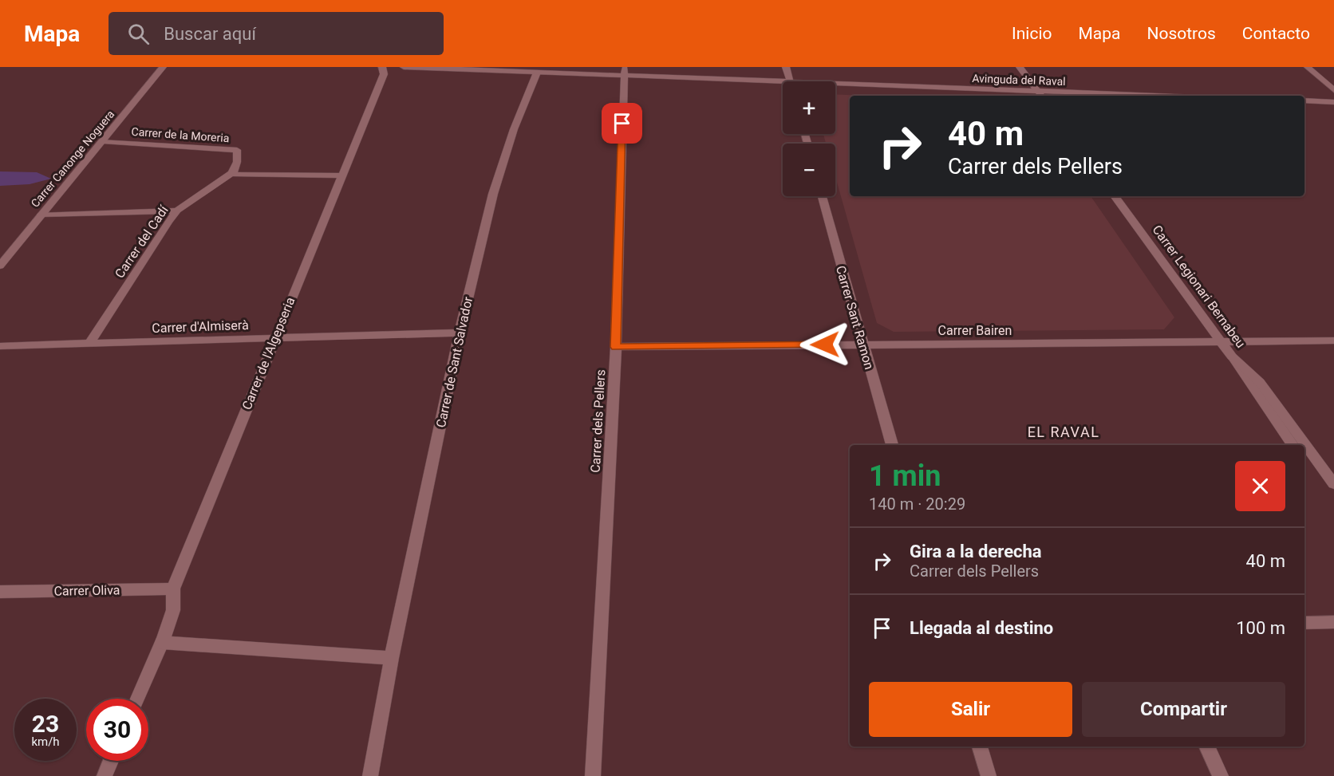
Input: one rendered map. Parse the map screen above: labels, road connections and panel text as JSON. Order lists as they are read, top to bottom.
{
  "streets": {
    "street": [
      "Avinguda del Raval",
      "Carrer de la Moreria",
      "Carrer Canonge Noguera",
      "Carrer del Cadí",
      "Carrer Legionari Bernabeu",
      "Carrer Sant Ramon",
      "Carrer d'Almiserà",
      "Carrer Bairen",
      "Carrer de l'Algepseria",
      "Carrer de Sant Salvador",
      "Carrer dels Pellers",
      "Carrer Oliva"
    ]
  },
  "crossings": [
    ["Avinguda del Raval", "Carrer de Sant Salvador"],
    ["Avinguda del Raval", "Carrer dels Pellers"],
    ["Carrer de la Moreria", "Carrer Canonge Noguera"],
    ["Carrer de la Moreria", "Carrer del Cadí"],
    ["Carrer del Cadí", "Carrer d'Almiserà"],
    ["Carrer Legionari Bernabeu", "Carrer Bairen"],
    ["Carrer Sant Ramon", "Carrer Bairen"],
    ["Carrer d'Almiserà", "Carrer de l'Algepseria"],
    ["Carrer d'Almiserà", "Carrer de Sant Salvador"],
    ["Carrer Bairen", "Carrer dels Pellers"],
    ["Carrer de l'Algepseria", "Carrer Oliva"]
  ],
  "districts": ["EL RAVAL"],
  "page": {
    "header": "Mapa",
    "search": "Buscar aquí",
    "nav": [
      "Inicio",
      "Mapa",
      "Nosotros",
      "Contacto"
    ],
    "map_buttons": ["+", "−"],
    "turn": ["40 m", "Carrer dels Pellers"],
    "heading": ["1 min", "140 m · 20:29"],
    "list": [
      {
        "name": "Gira a la derecha",
        "note": "Carrer dels Pellers",
        "value": "40 m"
      },
      {
        "name": "Llegada al destino",
        "value": "100 m"
      }
    ],
    "buttons": ["Salir", "Compartir"],
    "speed": "23 km/h",
    "limit": "30"
  }
}
